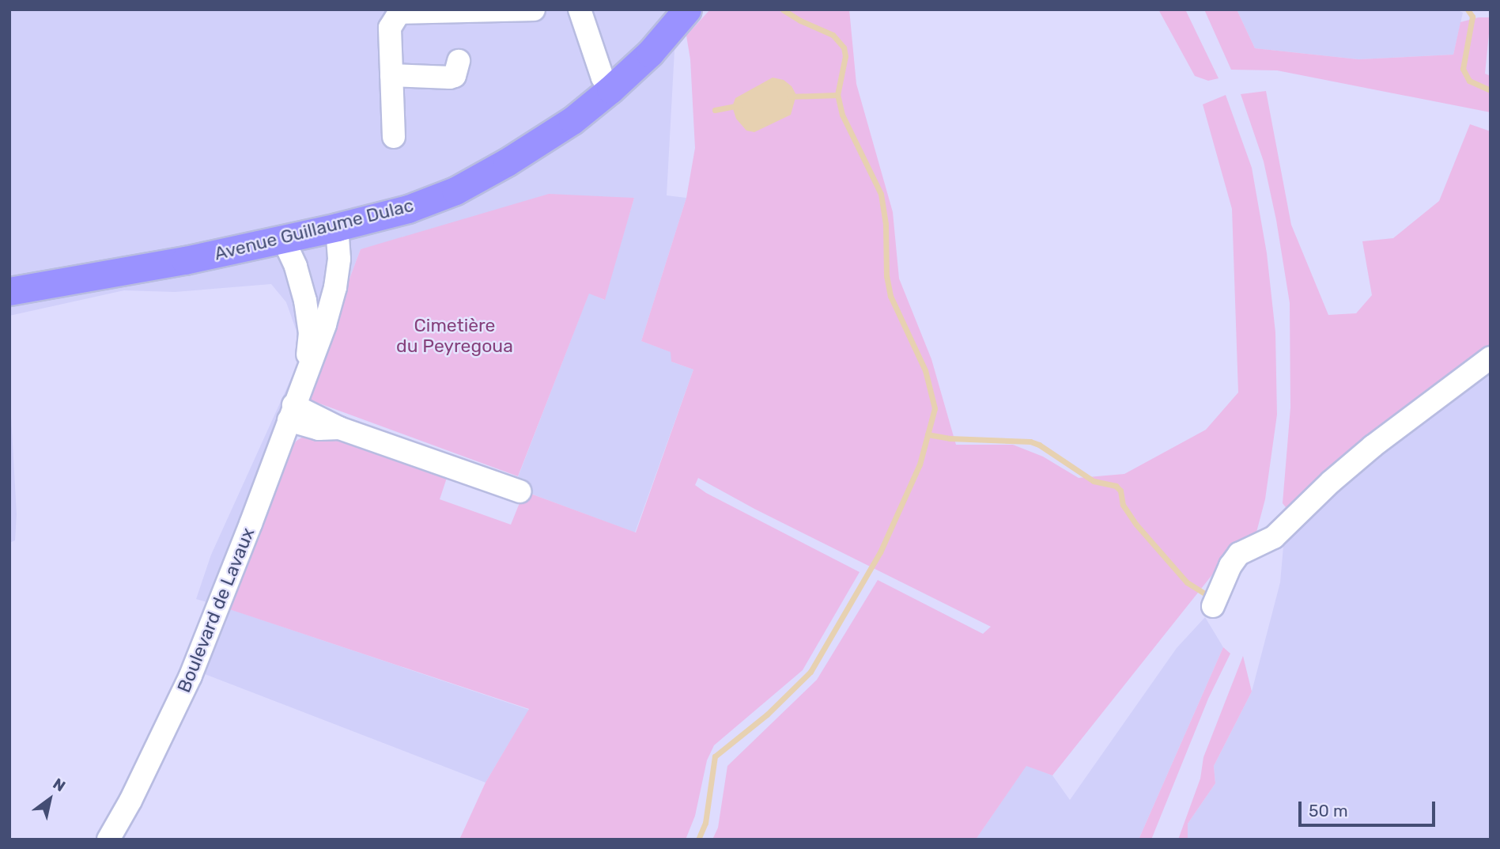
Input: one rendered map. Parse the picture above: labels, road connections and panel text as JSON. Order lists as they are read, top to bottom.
{
  "streets": {
    "main road": ["Avenue Guillaume Dulac"],
    "street": ["Boulevard de Lavaux"]
  },
  "crossings": [
    ["Avenue Guillaume Dulac", "Boulevard de Lavaux"]
  ],
  "parks": ["Cimetière du Peyregoua"],
  "scale_bar": "50 m",
  "north": "top right"
}
